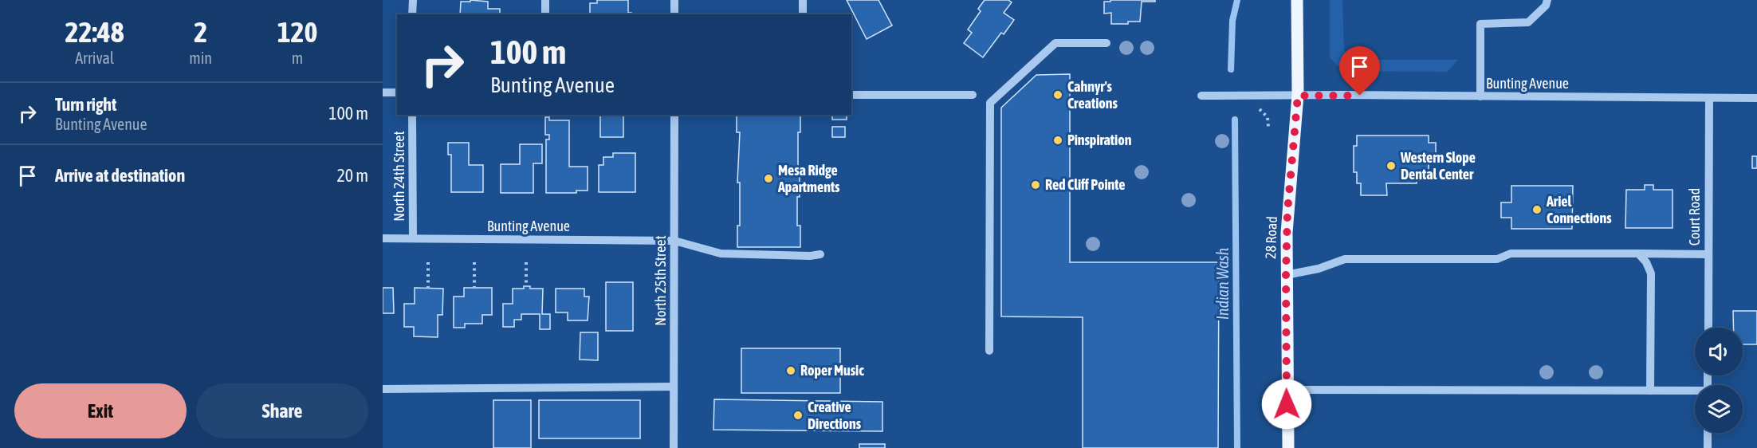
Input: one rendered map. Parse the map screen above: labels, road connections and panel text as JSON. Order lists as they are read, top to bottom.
{
  "streets": {
    "main road": ["28 Road"],
    "street": [
      "Bunting Avenue",
      "North 24th Street",
      "Court Road",
      "North 25th Street"
    ]
  },
  "crossings": [
    ["Bunting Avenue", "North 24th Street"],
    ["Bunting Avenue", "Court Road"],
    ["Bunting Avenue", "28 Road"],
    ["Bunting Avenue", "North 25th Street"]
  ],
  "water": ["Indian Wash"],
  "places": [
    "Cahnyr's Creations",
    "Pinspiration",
    "Western Slope Dental Center",
    "Mesa Ridge Apartments",
    "Red Cliff Pointe",
    "Ariel Connections",
    "Roper Music",
    "Creative Directions"
  ],
  "page": {
    "eta": [
      "22:48",
      "Arrival",
      "2",
      "min",
      "120",
      "m"
    ],
    "turn": ["100 m", "Bunting Avenue"],
    "list": [
      {
        "name": "Turn right",
        "note": "Bunting Avenue",
        "value": "100 m"
      },
      {
        "name": "Arrive at destination",
        "value": "20 m"
      }
    ],
    "buttons": ["Exit", "Share"]
  }
}
